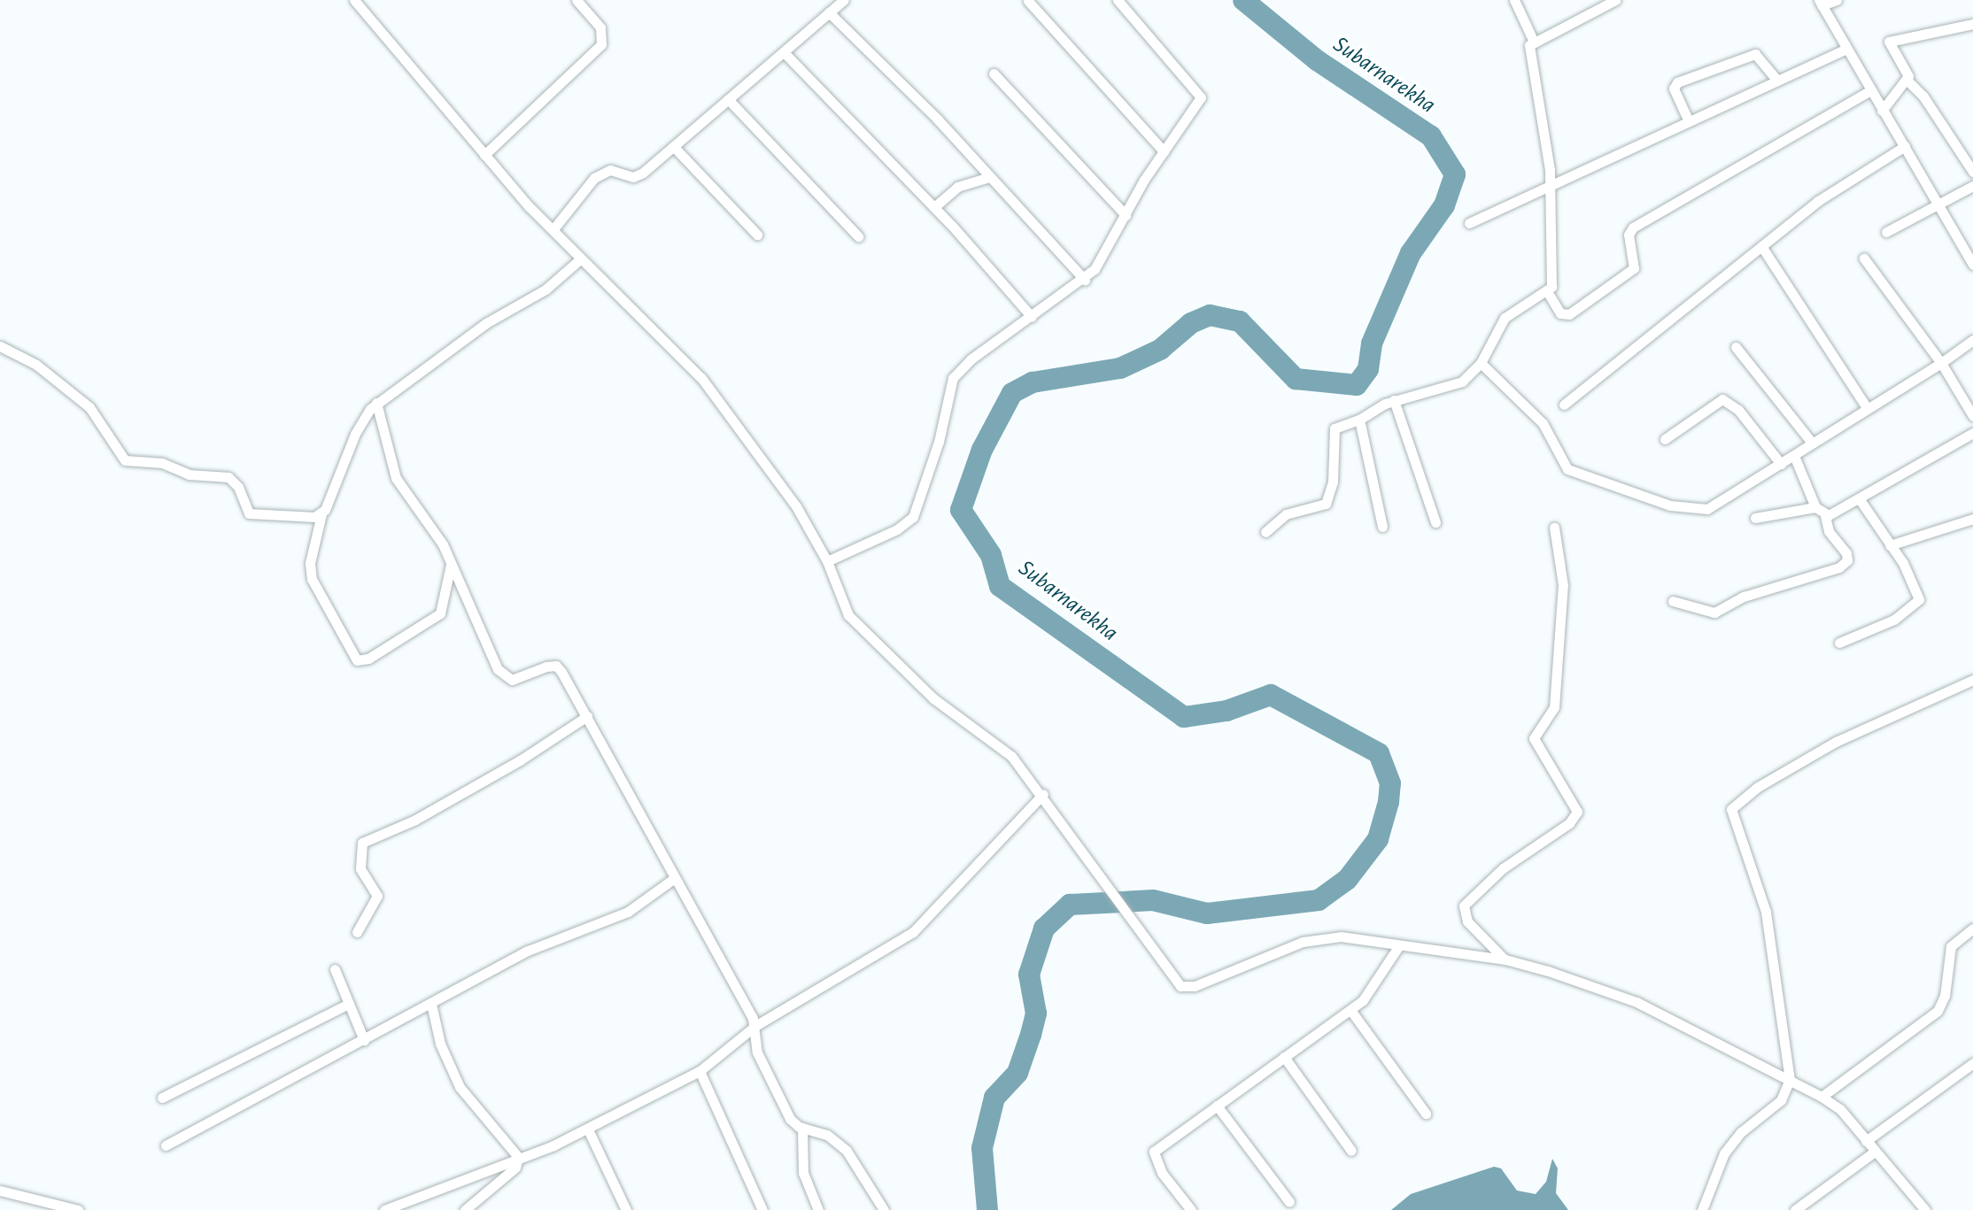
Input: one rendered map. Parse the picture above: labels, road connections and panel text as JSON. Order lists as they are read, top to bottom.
{
  "water": ["Subarnarekha"]
}
